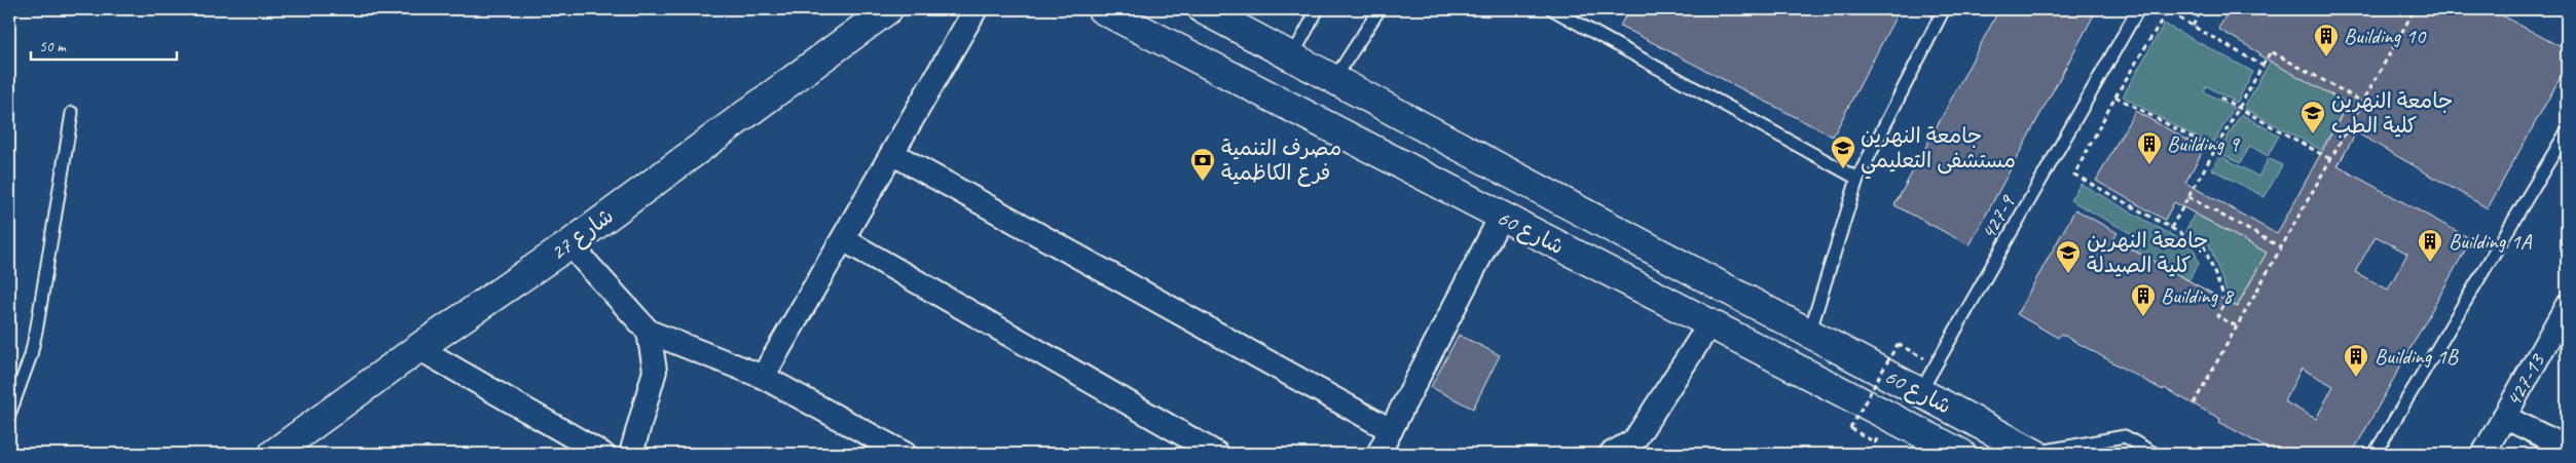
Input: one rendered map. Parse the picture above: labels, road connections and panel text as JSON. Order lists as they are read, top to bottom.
{
  "streets": {
    "street": ["شارع 60", "شارع 27", "427-13"],
    "lane": ["427-9"]
  },
  "crossings": [
    ["427-9", "شارع 60"]
  ],
  "places": {
    "building": [
      "Building 10",
      "Building 9",
      "Building 1A",
      "Building 8",
      "Building 1B"
    ],
    "school or university": ["جامعة النهرين كلية الطب", "جامعة النهرين مستشفى التعليمي", "جامعة النهرين كلية الصيدلة"],
    "bank": ["مصرف التنمية فرع الكاظمية"]
  },
  "scale_bar": "50 m"
}
